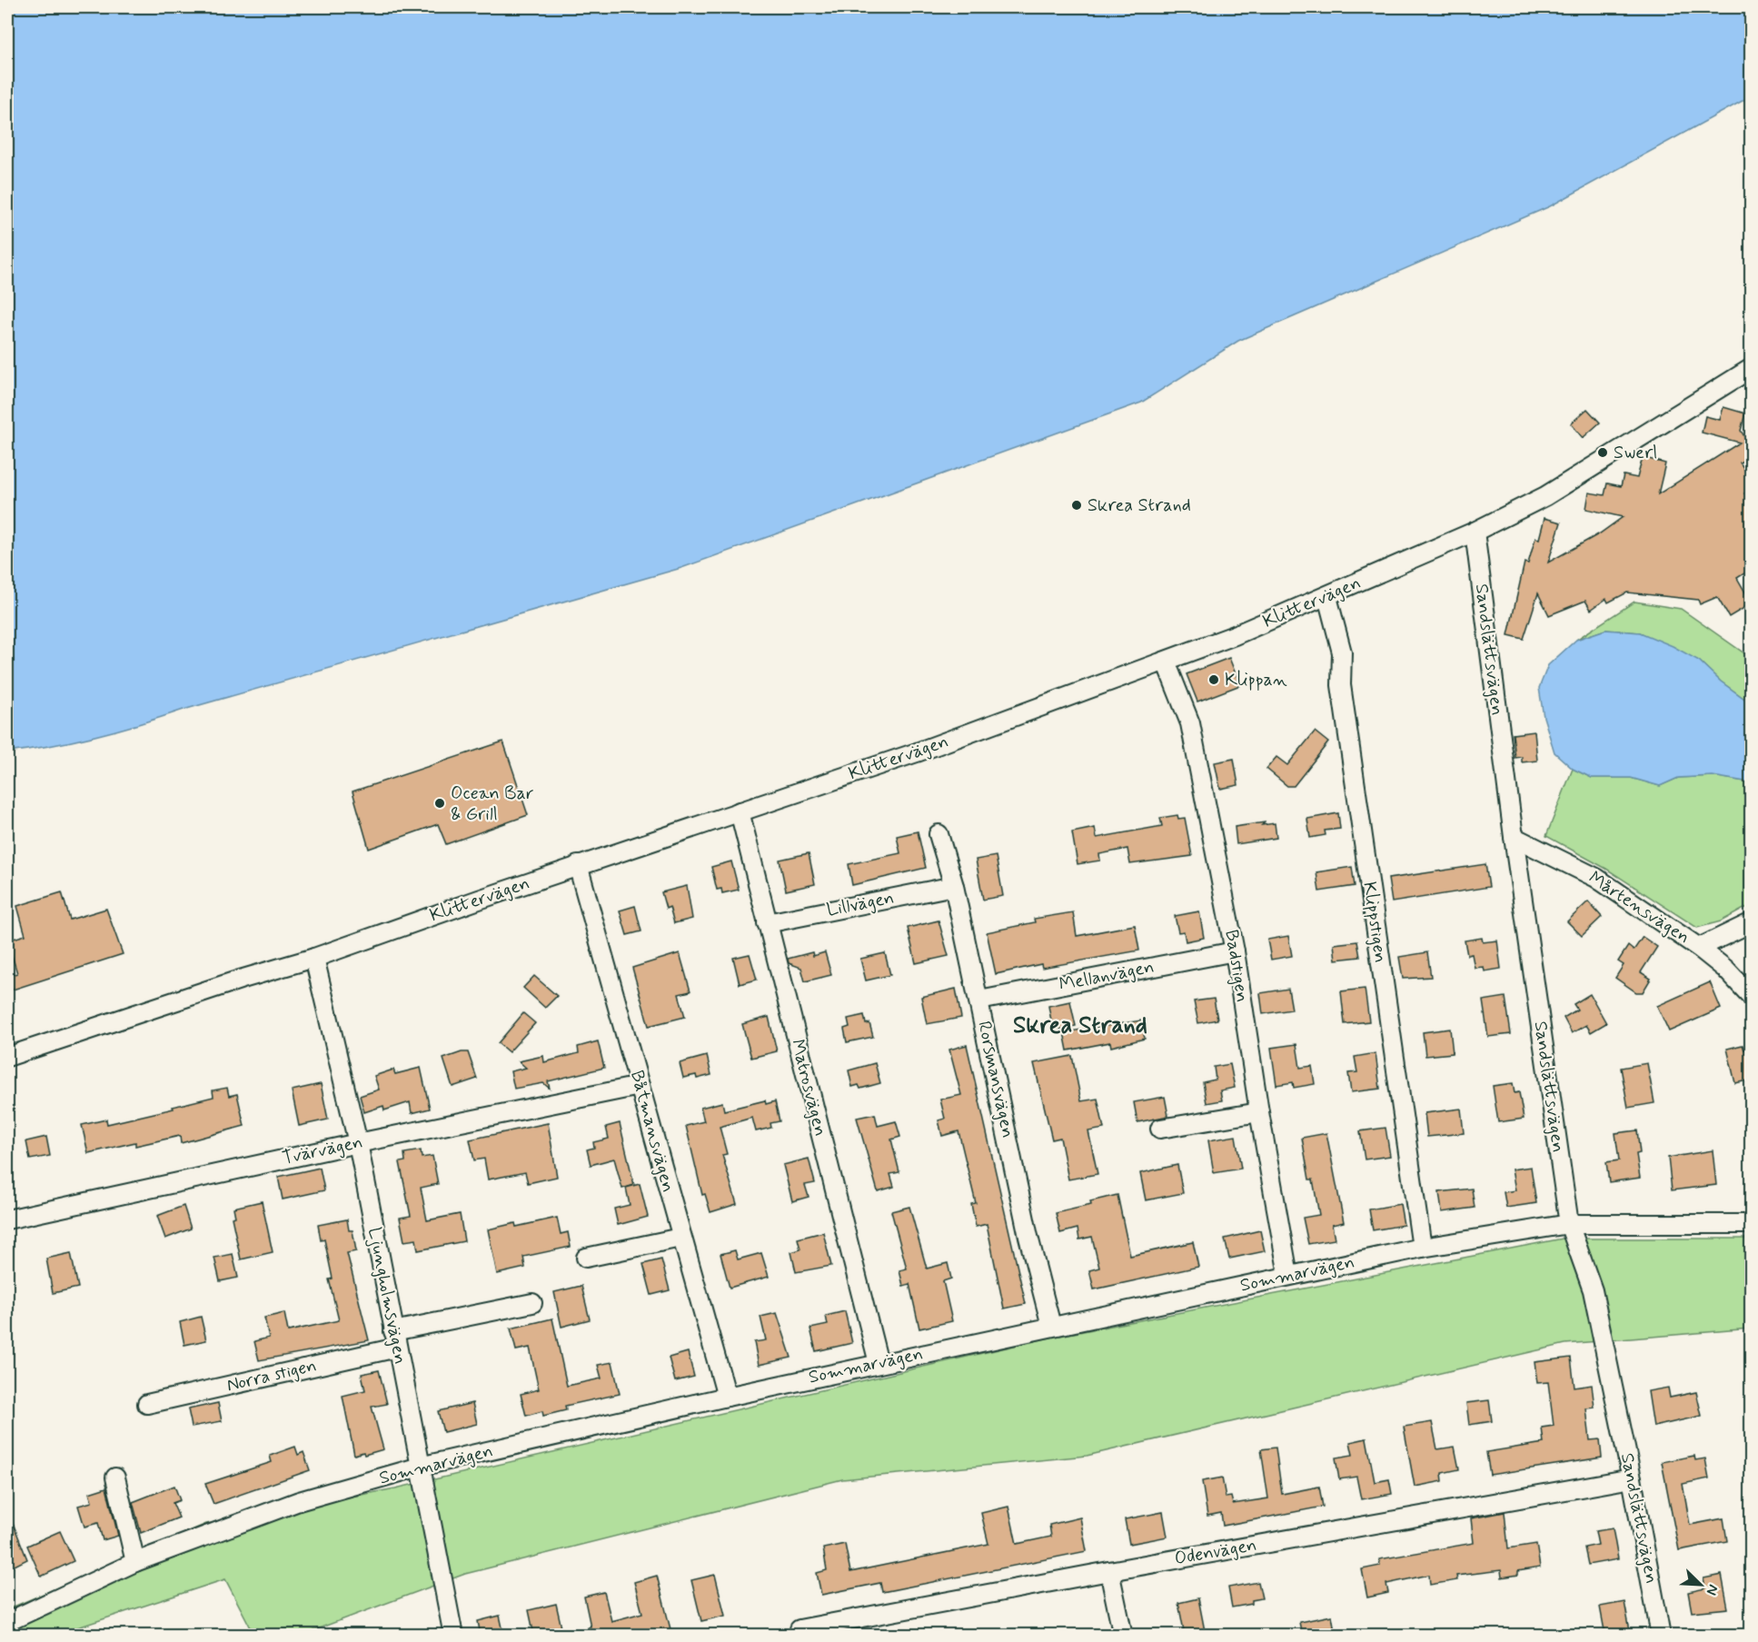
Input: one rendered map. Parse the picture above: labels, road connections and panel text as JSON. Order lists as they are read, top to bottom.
{
  "streets": {
    "street": [
      "Klittervägen",
      "Sandslättsvägen",
      "Lillvägen",
      "Mårtensvägen",
      "Klippstigen",
      "Badstigen",
      "Mellanvägen",
      "Rorsmansvägen",
      "Matrosvägen",
      "Båtmansvägen",
      "Tvärvägen",
      "Sommarvägen",
      "Ljungholmsvägen",
      "Norra stigen",
      "Odenvägen"
    ]
  },
  "crossings": [
    ["Klittervägen", "Sandslättsvägen"],
    ["Klittervägen", "Klippstigen"],
    ["Klittervägen", "Badstigen"],
    ["Klittervägen", "Matrosvägen"],
    ["Klittervägen", "Båtmansvägen"],
    ["Klittervägen", "Ljungholmsvägen"],
    ["Sandslättsvägen", "Mårtensvägen"],
    ["Sandslättsvägen", "Sommarvägen"],
    ["Sandslättsvägen", "Odenvägen"],
    ["Lillvägen", "Rorsmansvägen"],
    ["Lillvägen", "Matrosvägen"],
    ["Klippstigen", "Sommarvägen"],
    ["Badstigen", "Mellanvägen"],
    ["Badstigen", "Sommarvägen"],
    ["Mellanvägen", "Rorsmansvägen"],
    ["Rorsmansvägen", "Sommarvägen"],
    ["Matrosvägen", "Sommarvägen"],
    ["Båtmansvägen", "Tvärvägen"],
    ["Båtmansvägen", "Sommarvägen"],
    ["Tvärvägen", "Ljungholmsvägen"],
    ["Sommarvägen", "Ljungholmsvägen"],
    ["Ljungholmsvägen", "Norra stigen"]
  ],
  "districts": ["Skrea Strand"],
  "places": [
    "Swerl",
    "Skrea Strand",
    "Klippan",
    "Ocean Bar & Grill"
  ],
  "north": "bottom right"
}
